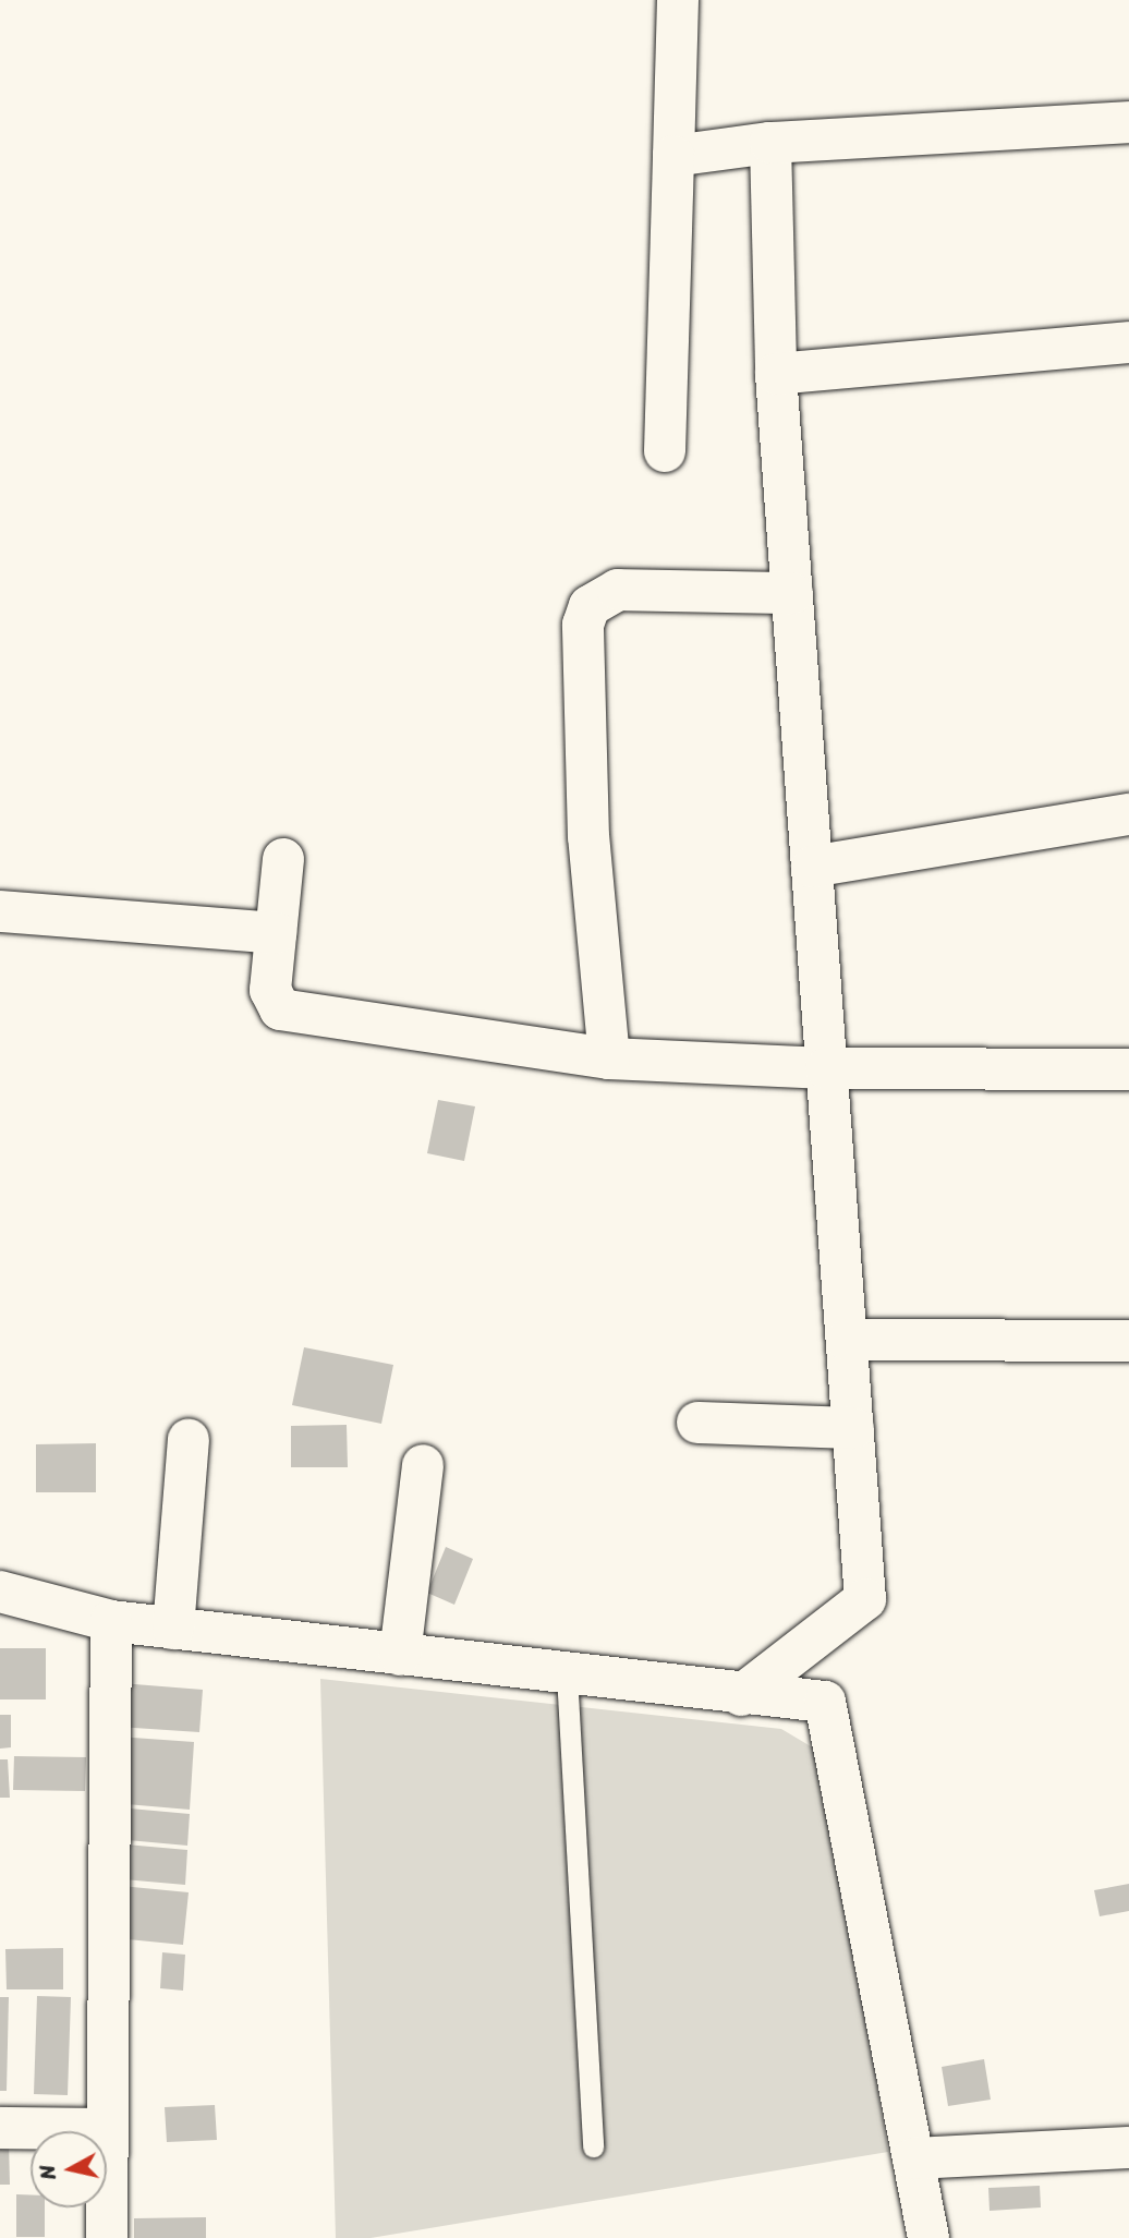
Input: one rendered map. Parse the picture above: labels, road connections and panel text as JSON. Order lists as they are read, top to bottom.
{
  "north": "left"
}
